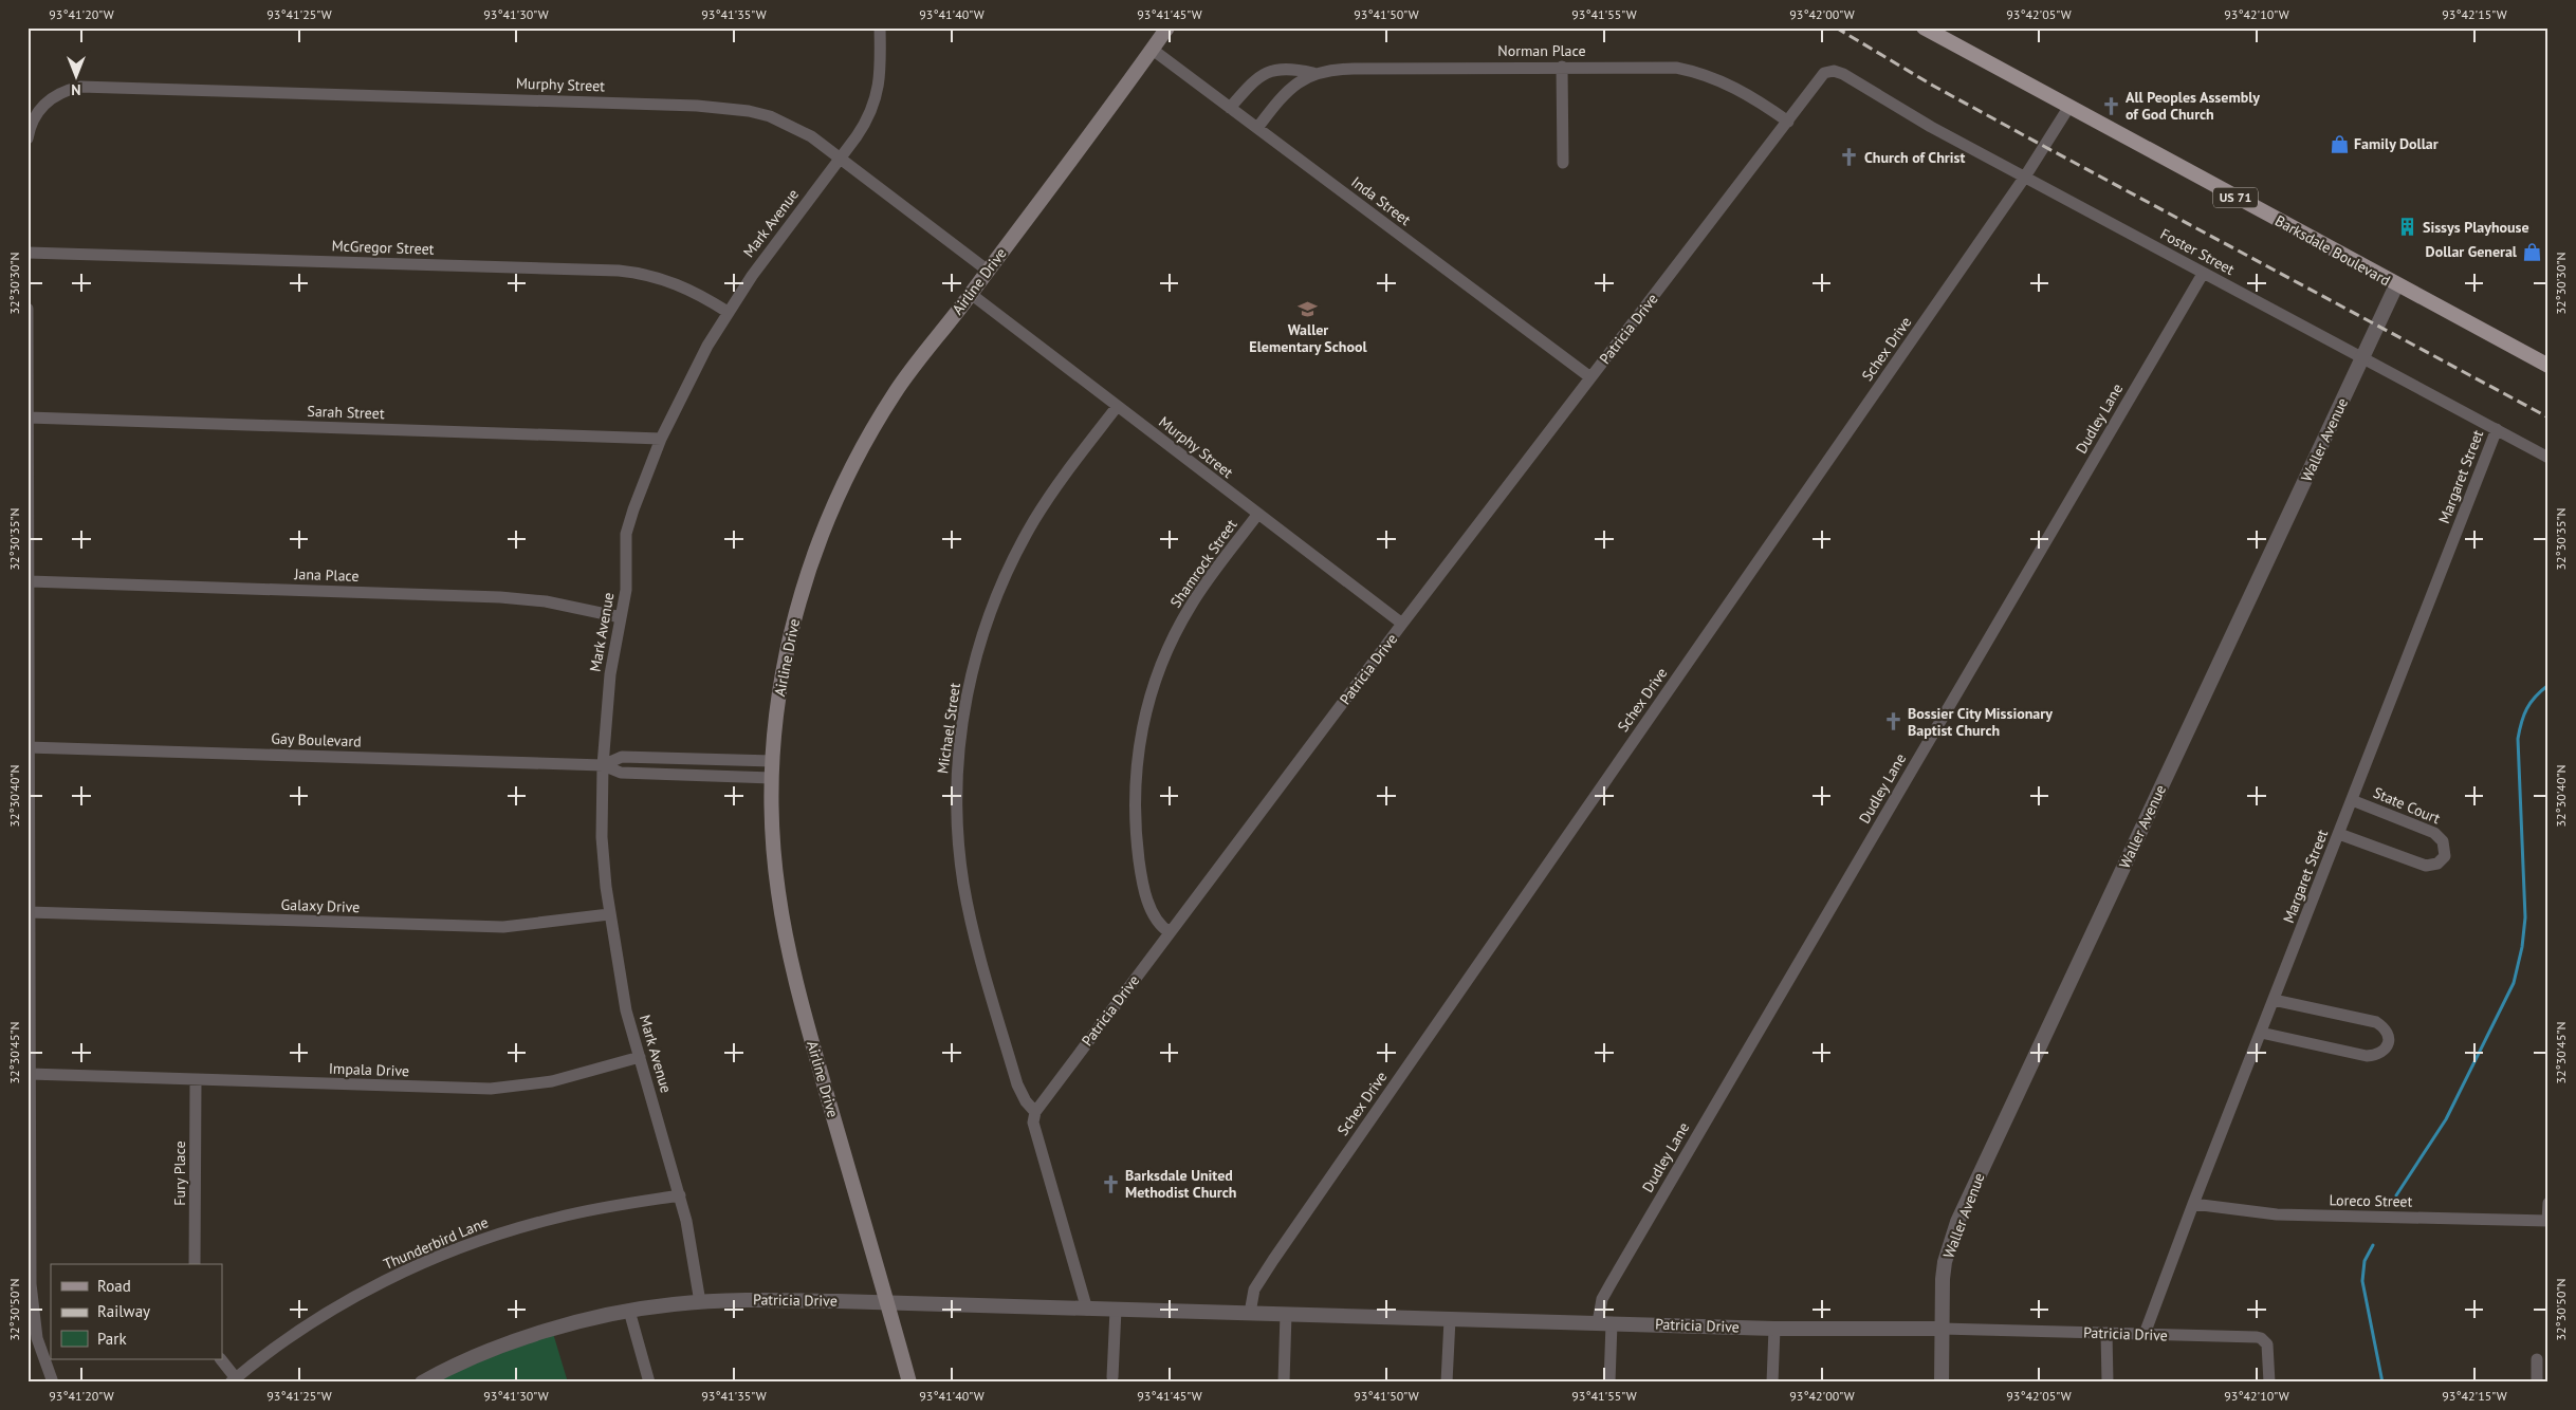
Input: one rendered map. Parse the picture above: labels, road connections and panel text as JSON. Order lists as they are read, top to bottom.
{
  "streets": {
    "main road": ["US 71", "Barksdale Boulevard", "Airline Drive"],
    "street": [
      "Norman Place",
      "Murphy Street",
      "Inda Street",
      "Mark Avenue",
      "McGregor Street",
      "Foster Street",
      "Patricia Drive",
      "Schex Drive",
      "Sarah Street",
      "Dudley Lane",
      "Waller Avenue",
      "Margaret Street",
      "Shamrock Street",
      "Jana Place",
      "Michael Street",
      "Gay Boulevard",
      "State Court",
      "Galaxy Drive",
      "Impala Drive",
      "Fury Place",
      "Loreco Street",
      "Thunderbird Lane"
    ]
  },
  "crossings": [
    ["Norman Place", "Inda Street"],
    ["Norman Place", "Patricia Drive"],
    ["Murphy Street", "Mark Avenue"],
    ["Murphy Street", "Airline Drive"],
    ["Murphy Street", "Patricia Drive"],
    ["Murphy Street", "Shamrock Street"],
    ["Murphy Street", "Michael Street"],
    ["Inda Street", "Airline Drive"],
    ["Inda Street", "Patricia Drive"],
    ["Mark Avenue", "McGregor Street"],
    ["Mark Avenue", "Patricia Drive"],
    ["Mark Avenue", "Sarah Street"],
    ["Mark Avenue", "Jana Place"],
    ["Mark Avenue", "Gay Boulevard"],
    ["Mark Avenue", "Galaxy Drive"],
    ["Mark Avenue", "Impala Drive"],
    ["Mark Avenue", "Thunderbird Lane"],
    ["Barksdale Boulevard", "Schex Drive"],
    ["Barksdale Boulevard", "Waller Avenue"],
    ["Foster Street", "Patricia Drive"],
    ["Foster Street", "Schex Drive"],
    ["Foster Street", "Dudley Lane"],
    ["Foster Street", "Waller Avenue"],
    ["Foster Street", "Margaret Street"],
    ["Airline Drive", "Patricia Drive"],
    ["Airline Drive", "Gay Boulevard"],
    ["Patricia Drive", "Schex Drive"],
    ["Patricia Drive", "Dudley Lane"],
    ["Patricia Drive", "Waller Avenue"],
    ["Patricia Drive", "Margaret Street"],
    ["Patricia Drive", "Shamrock Street"],
    ["Patricia Drive", "Michael Street"],
    ["Margaret Street", "State Court"],
    ["Margaret Street", "Loreco Street"],
    ["Impala Drive", "Fury Place"]
  ],
  "places": {
    "church": [
      "All Peoples Assembly of God Church",
      "Church of Christ",
      "Bossier City Missionary Baptist Church",
      "Barksdale United Methodist Church"
    ],
    "shop": ["Family Dollar", "Dollar General"],
    "building": ["Sissys Playhouse"],
    "school or university": ["Waller Elementary School"]
  },
  "legend": ["Road", "Railway", "Park"],
  "north": "bottom",
  "coordinates": [
    "93°41'20\"W",
    "93°41'25\"W",
    "93°41'30\"W",
    "93°41'35\"W",
    "93°41'40\"W",
    "93°41'45\"W",
    "93°41'50\"W",
    "93°41'55\"W",
    "93°42'00\"W",
    "93°42'05\"W",
    "93°42'10\"W",
    "93°42'15\"W",
    "32°30'30\"N",
    "32°30'35\"N",
    "32°30'40\"N",
    "32°30'45\"N",
    "32°30'50\"N"
  ]
}
